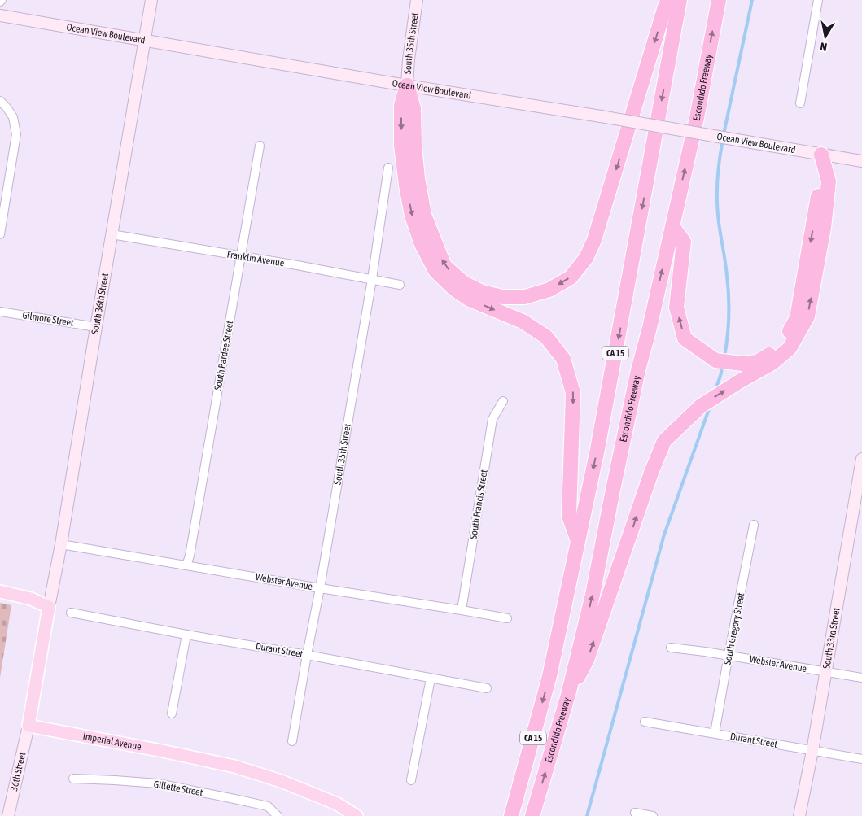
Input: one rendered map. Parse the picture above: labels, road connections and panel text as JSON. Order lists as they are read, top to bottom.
{
  "streets": {
    "highway": ["Escondido Freeway", "CA 15"],
    "main road": [
      "Ocean View Boulevard",
      "South 35th Street",
      "South 36th Street",
      "South 33rd Street",
      "Imperial Avenue",
      "36th Street"
    ],
    "street": [
      "Franklin Avenue",
      "Gilmore Street",
      "South Pardee Street",
      "South Francis Street",
      "Webster Avenue",
      "South Gregory Street",
      "Durant Street",
      "Gillette Street"
    ]
  },
  "crossings": [
    ["Ocean View Boulevard", "South 35th Street"],
    ["Ocean View Boulevard", "South 36th Street"],
    ["South 35th Street", "Franklin Avenue"],
    ["South 35th Street", "Webster Avenue"],
    ["South 35th Street", "Durant Street"],
    ["Franklin Avenue", "South 36th Street"],
    ["Franklin Avenue", "South Pardee Street"],
    ["South 36th Street", "Gilmore Street"],
    ["South 36th Street", "Webster Avenue"],
    ["South Pardee Street", "Webster Avenue"],
    ["South Francis Street", "Webster Avenue"],
    ["Webster Avenue", "South Gregory Street"],
    ["Webster Avenue", "South 33rd Street"],
    ["South Gregory Street", "Durant Street"],
    ["South 33rd Street", "Durant Street"],
    ["Imperial Avenue", "36th Street"]
  ],
  "north": "bottom"
}
